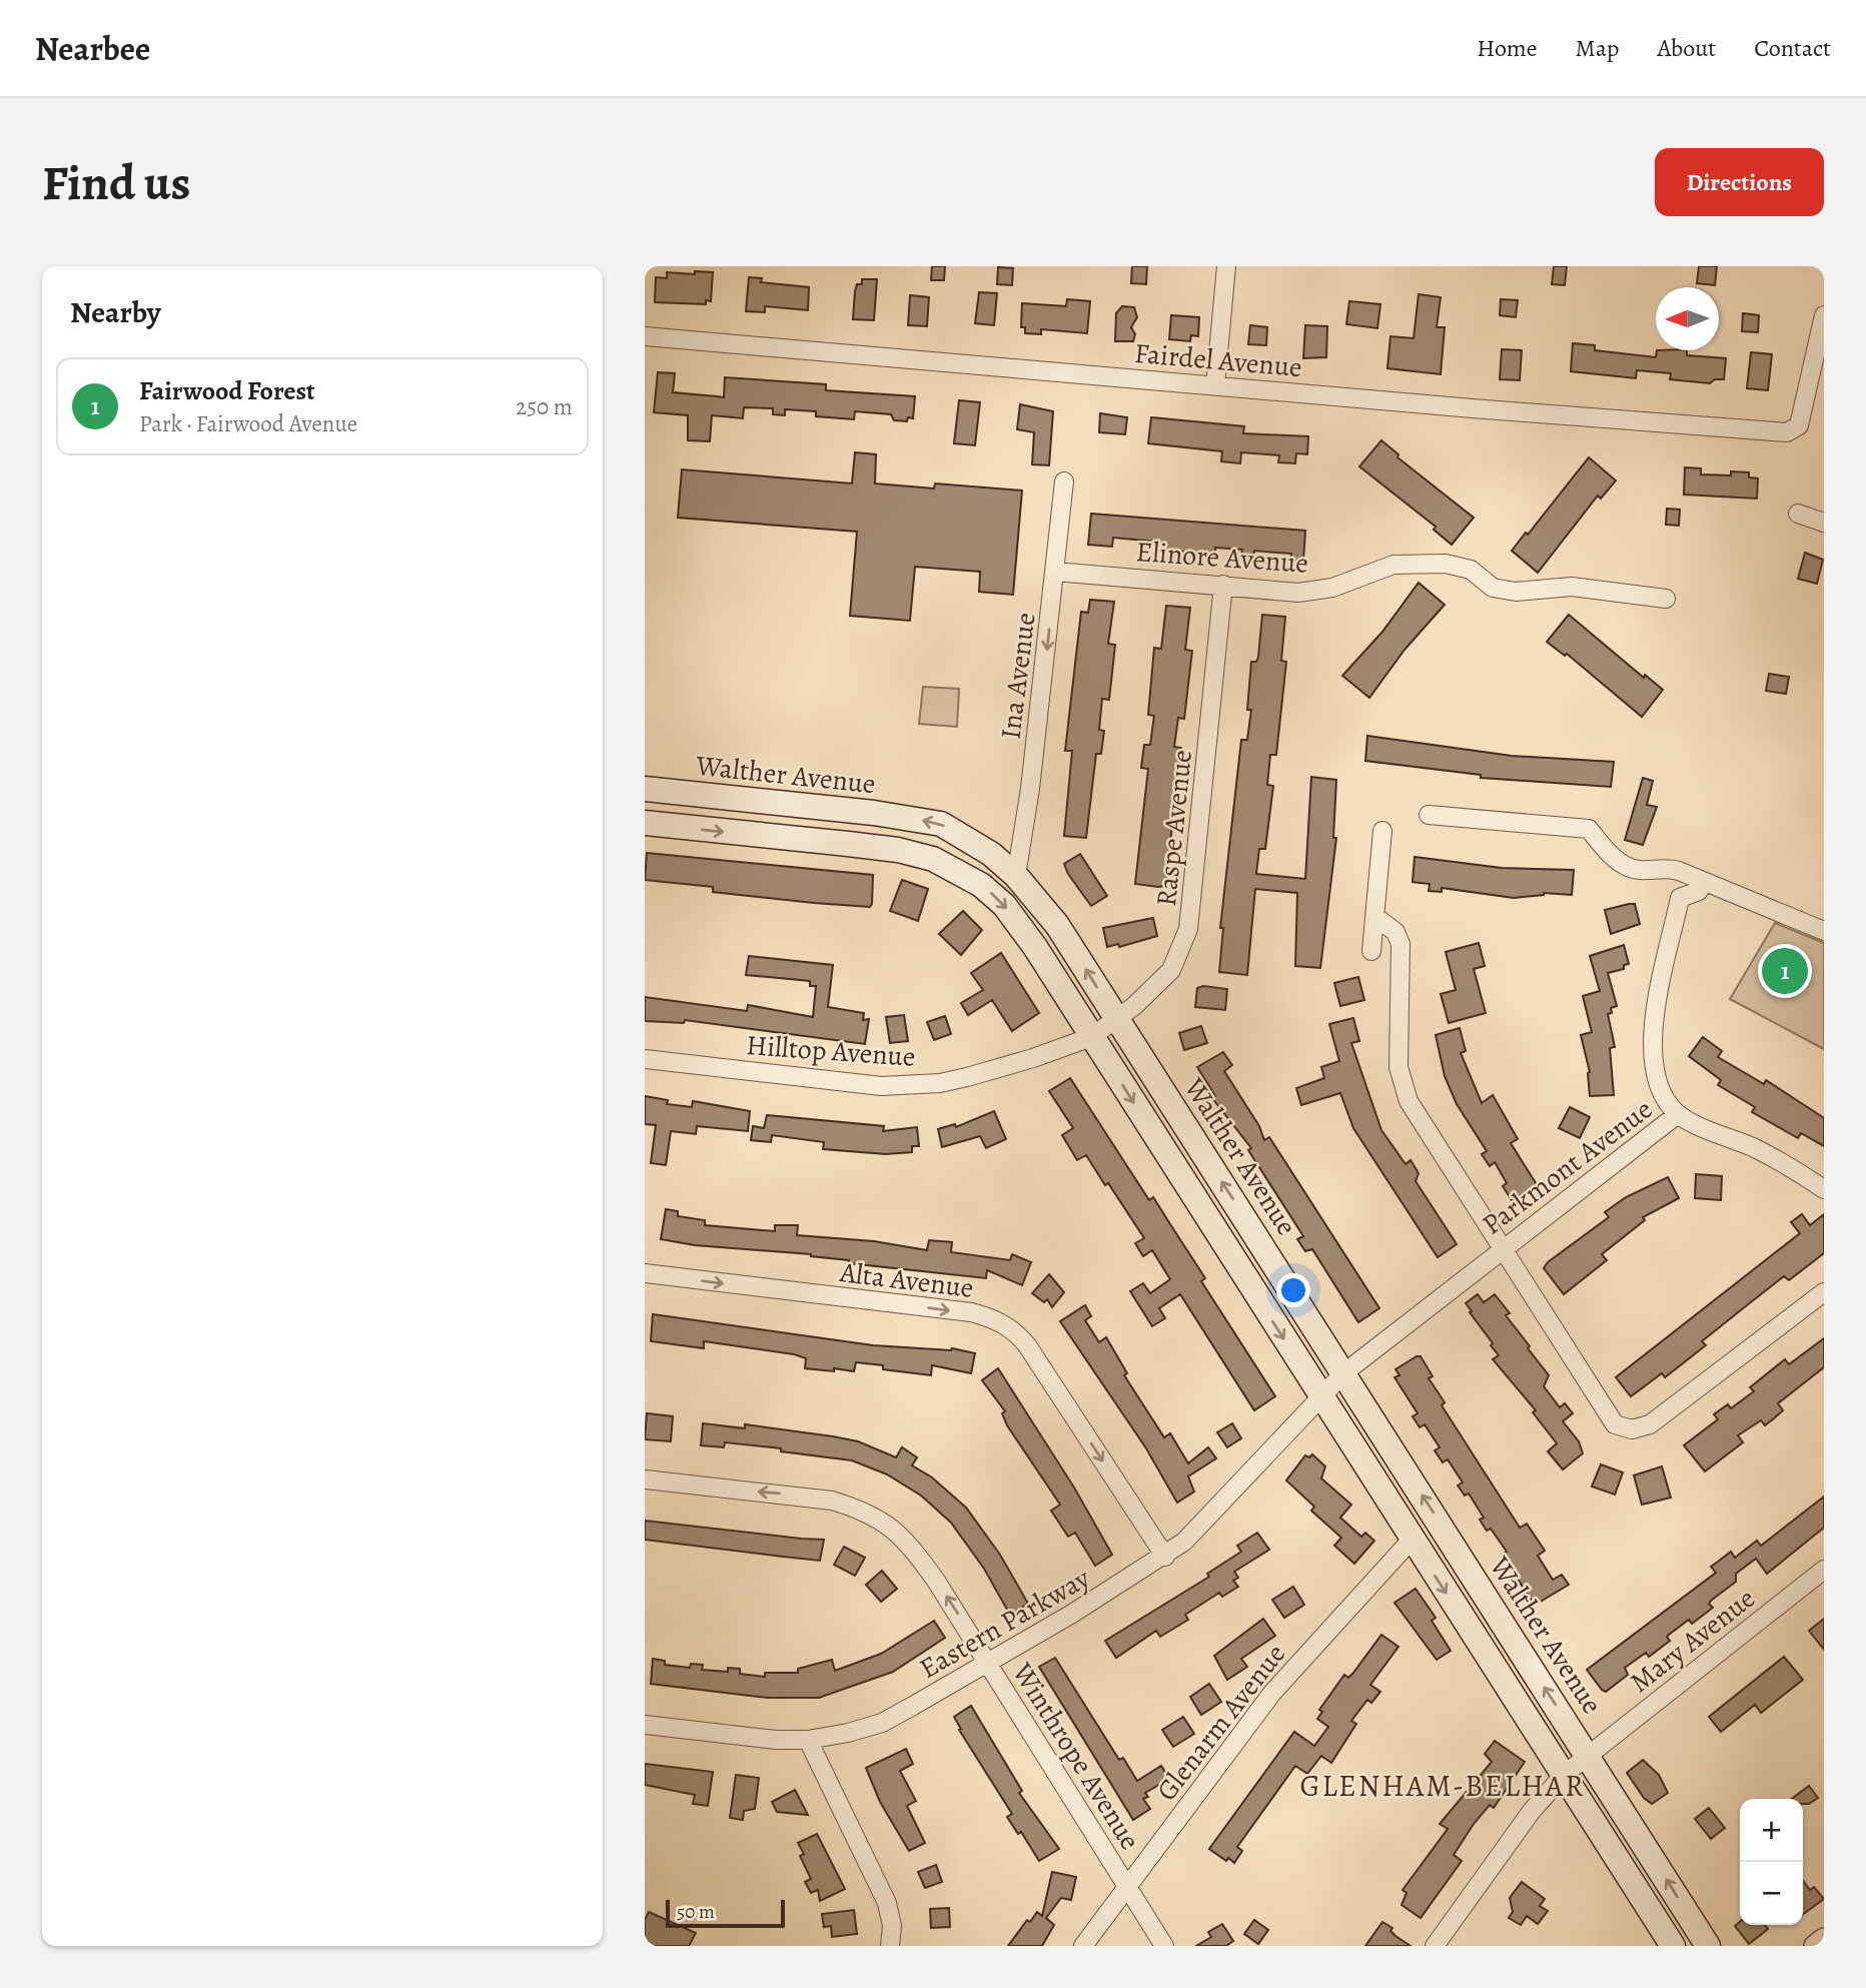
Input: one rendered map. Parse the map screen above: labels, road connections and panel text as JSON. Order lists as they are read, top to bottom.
{
  "streets": {
    "main road": ["Walther Avenue"],
    "street": [
      "Fairdel Avenue",
      "Elinore Avenue",
      "Ina Avenue",
      "Raspe Avenue",
      "Hilltop Avenue",
      "Parkmont Avenue",
      "Alta Avenue",
      "Eastern Parkway",
      "Mary Avenue",
      "Glenarm Avenue",
      "Winthrope Avenue"
    ]
  },
  "crossings": [
    ["Elinore Avenue", "Ina Avenue"],
    ["Elinore Avenue", "Raspe Avenue"],
    ["Ina Avenue", "Walther Avenue"],
    ["Walther Avenue", "Raspe Avenue"],
    ["Walther Avenue", "Parkmont Avenue"],
    ["Walther Avenue", "Mary Avenue"],
    ["Raspe Avenue", "Hilltop Avenue"],
    ["Parkmont Avenue", "Eastern Parkway"],
    ["Alta Avenue", "Eastern Parkway"],
    ["Eastern Parkway", "Winthrope Avenue"],
    ["Glenarm Avenue", "Winthrope Avenue"]
  ],
  "one_way": ["Ina Avenue", "Alta Avenue", "Winthrope Avenue"],
  "districts": ["GLENHAM-BELHAR"],
  "scale_bar": "50 m",
  "north": "left",
  "page": {
    "header": "Nearbee",
    "nav": [
      "Home",
      "Map",
      "About",
      "Contact"
    ],
    "buttons": "Directions",
    "title": "Find us",
    "heading": "Nearby",
    "list": [
      {
        "mark": "1",
        "name": "Fairwood Forest",
        "note": "Park · Fairwood Avenue",
        "value": "250 m"
      }
    ],
    "pins": "1",
    "map_buttons": ["+", "−"],
    "scale": "50 m"
  }
}
